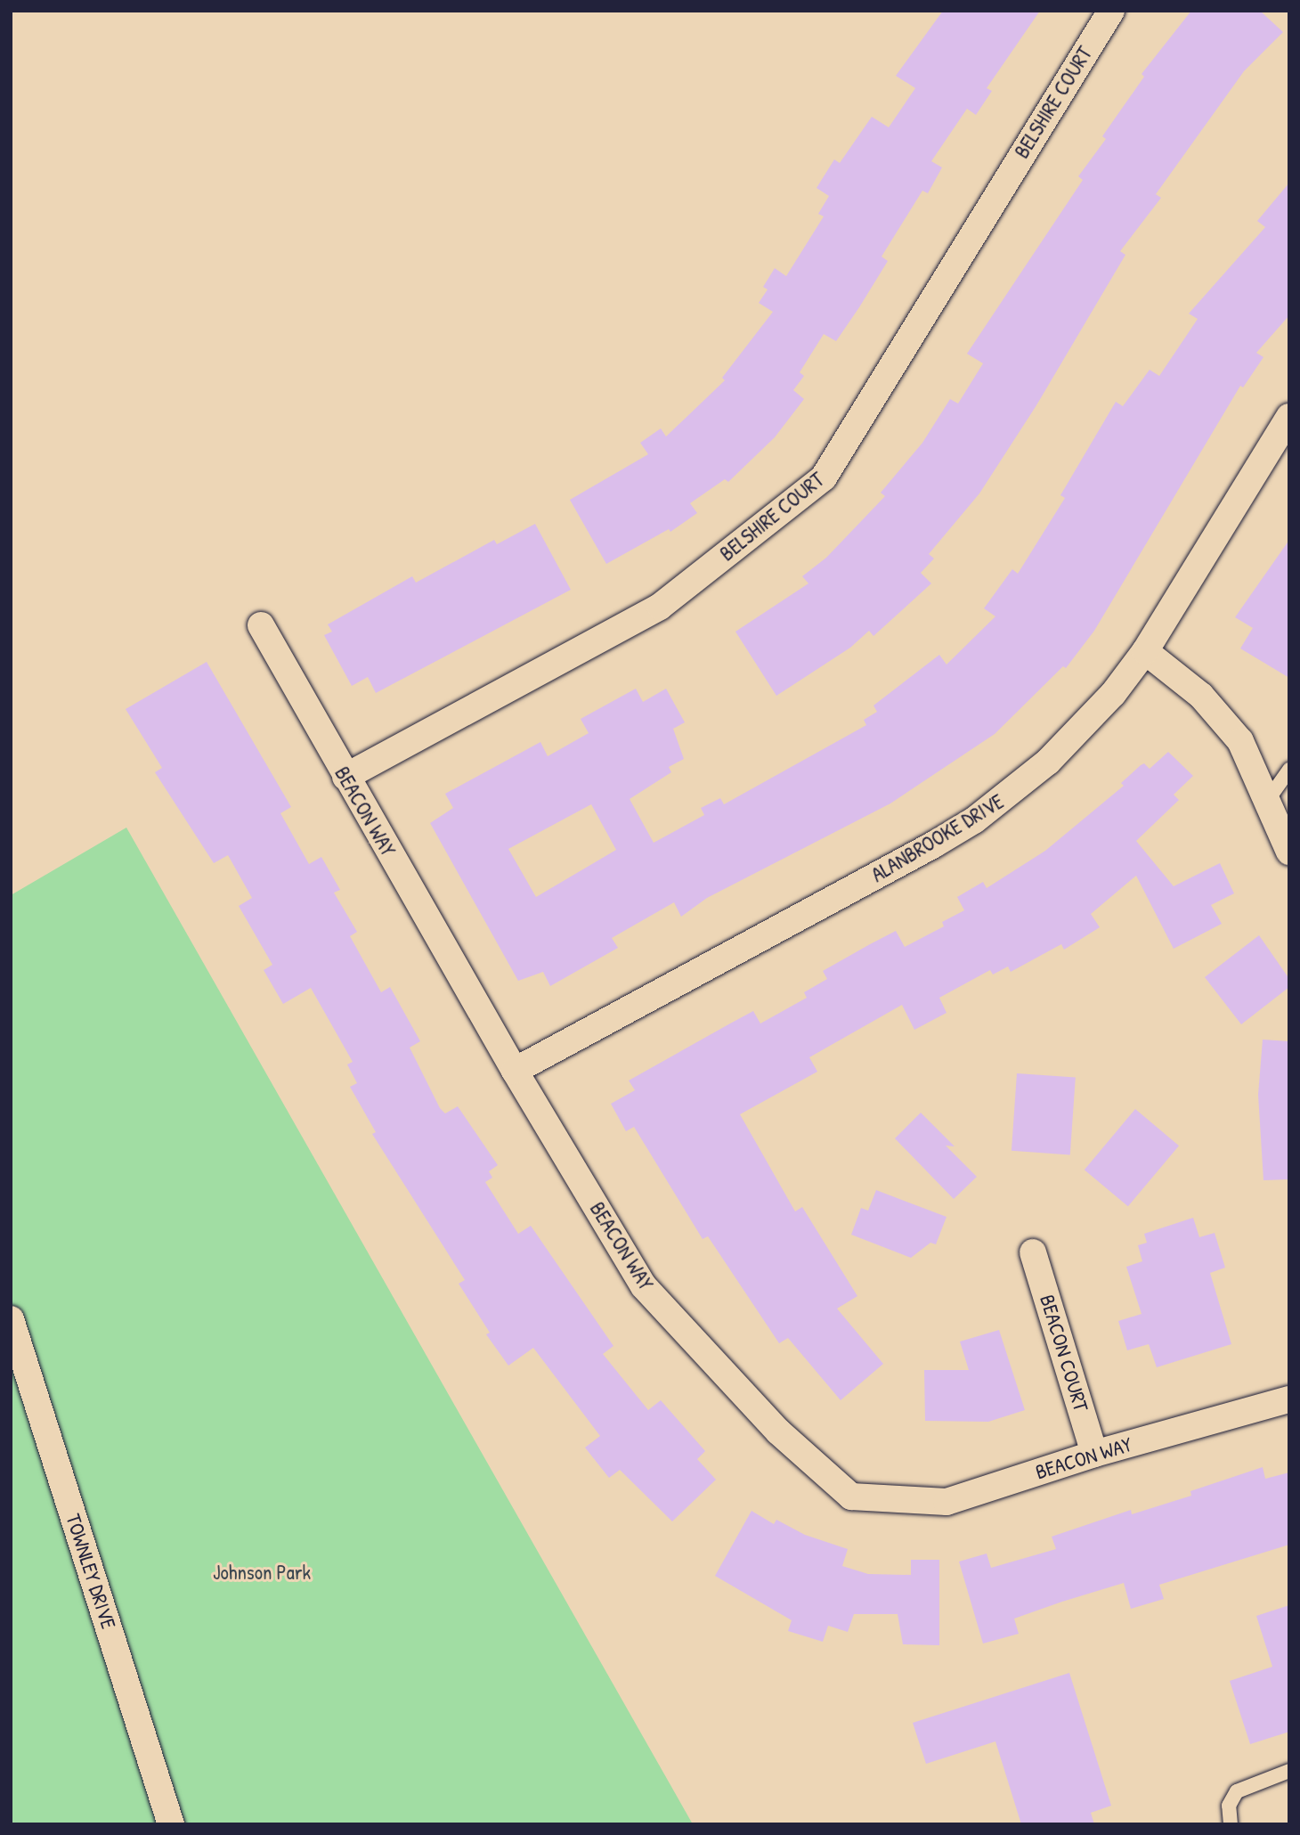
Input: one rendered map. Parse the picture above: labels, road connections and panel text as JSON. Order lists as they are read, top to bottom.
{
  "streets": {
    "street": [
      "BELSHIRE COURT",
      "BEACON WAY",
      "ALANBROOKE DRIVE",
      "BEACON COURT",
      "TOWNLEY DRIVE"
    ]
  },
  "crossings": [
    ["BELSHIRE COURT", "BEACON WAY"],
    ["BEACON WAY", "ALANBROOKE DRIVE"],
    ["BEACON WAY", "BEACON COURT"]
  ],
  "parks": ["Johnson Park"]
}
